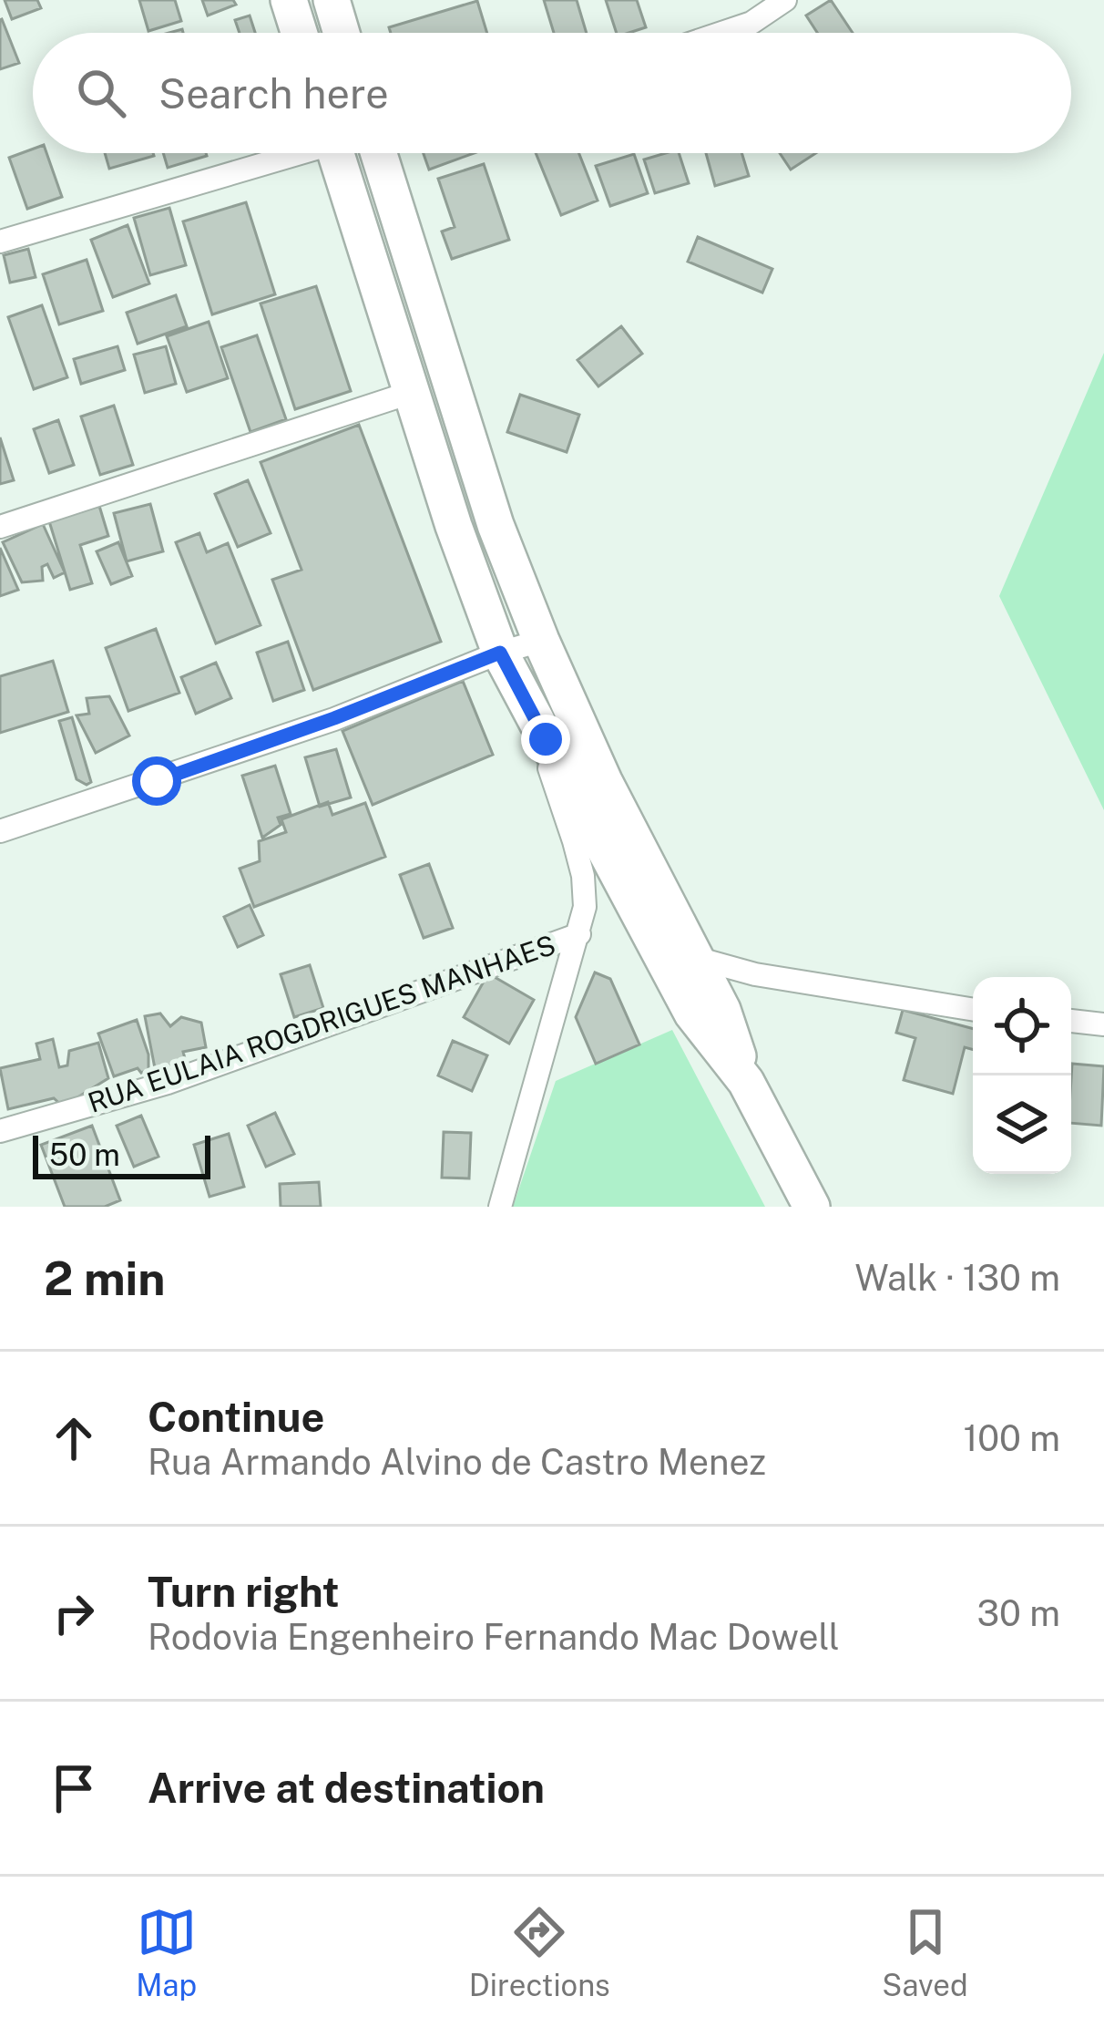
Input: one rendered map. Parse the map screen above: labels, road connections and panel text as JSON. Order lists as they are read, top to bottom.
{
  "streets": {
    "street": ["RUA EULAIA ROGDRIGUES MANHAES"]
  },
  "scale_bar": "50 m",
  "page": {
    "search": "Search here",
    "scale": "50 m",
    "heading": ["2 min", "Walk · 130 m"],
    "list": [
      ["Continue", "Rua Armando Alvino de Castro Menez", "100 m"],
      ["Turn right", "Rodovia Engenheiro Fernando Mac Dowell", "30 m"],
      "Arrive at destination"
    ],
    "nav": ["Map", "Directions", "Saved"]
  }
}
